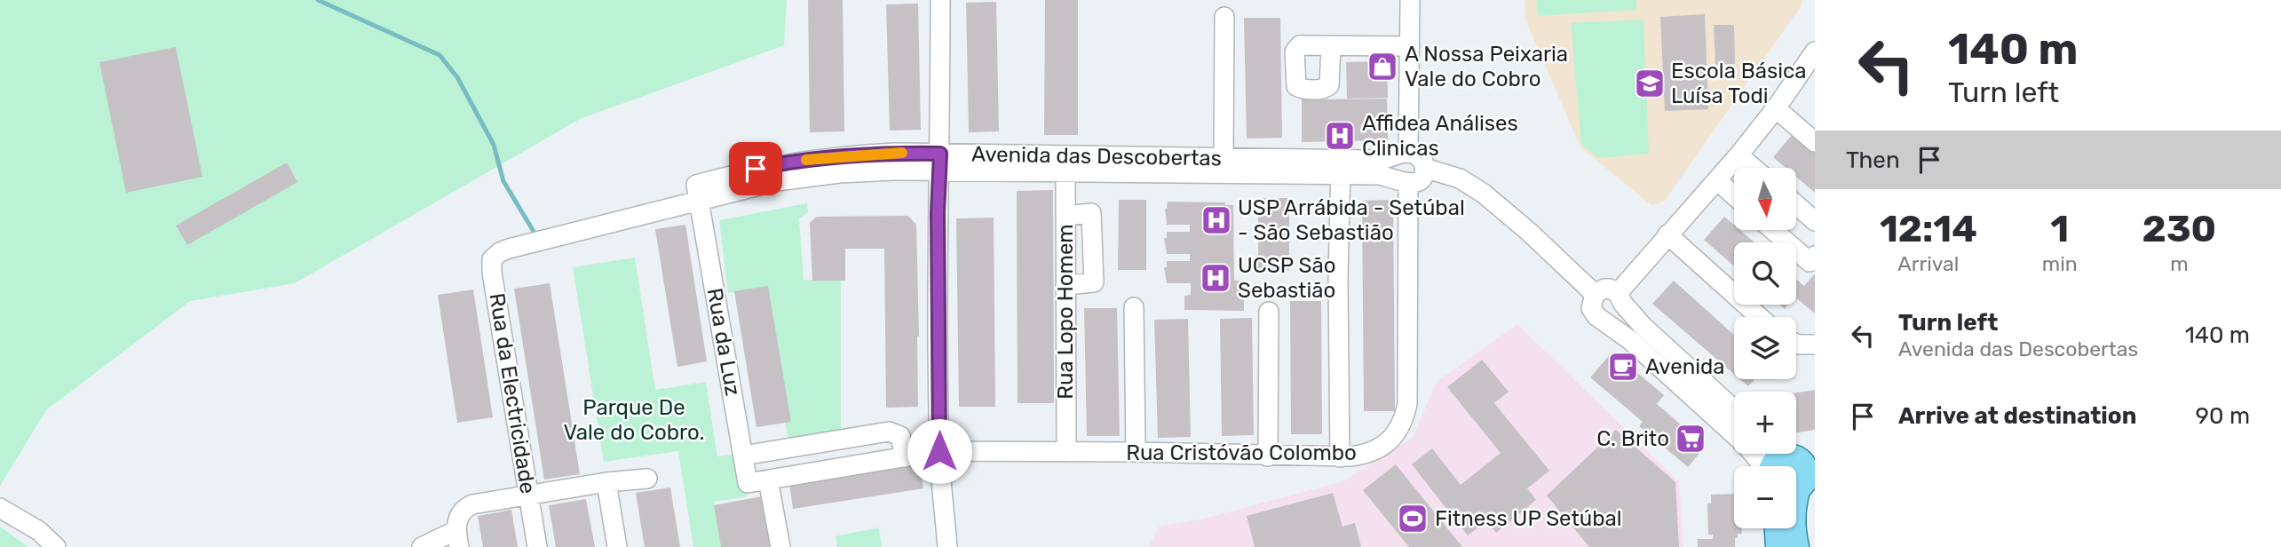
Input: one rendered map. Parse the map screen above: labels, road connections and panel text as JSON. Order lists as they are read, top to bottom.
{
  "streets": {
    "street": [
      "Avenida das Descobertas",
      "Rua Lopo Homem",
      "Rua da Luz",
      "Rua da Electricidade",
      "Rua Cristóvão Colombo"
    ]
  },
  "crossings": [
    ["Avenida das Descobertas", "Rua Lopo Homem"],
    ["Avenida das Descobertas", "Rua da Luz"],
    ["Avenida das Descobertas", "Rua da Electricidade"],
    ["Avenida das Descobertas", "Rua Cristóvão Colombo"],
    ["Rua Lopo Homem", "Rua Cristóvão Colombo"],
    ["Rua da Luz", "Rua Cristóvão Colombo"]
  ],
  "parks": ["Parque De Vale do Cobro."],
  "places": {
    "shop": ["A Nossa Peixaria Vale do Cobro"],
    "school or university": ["Escola Básica Luísa Todi"],
    "hospital": ["Affidea Análises Clinicas", "USP Arrábida - Setúbal - São Sebastião", "UCSP São Sebastião"],
    "cafe": ["Avenida"],
    "supermarket": ["C. Brito"],
    "sports": ["Fitness UP Setúbal"]
  },
  "north": "bottom",
  "page": {
    "turn": ["140 m", "Turn left"],
    "then": "Then",
    "map_buttons": ["+", "−"],
    "eta": [
      "12:14",
      "Arrival",
      "1",
      "min",
      "230",
      "m"
    ],
    "list": [
      {
        "name": "Turn left",
        "note": "Avenida das Descobertas",
        "value": "140 m"
      },
      {
        "name": "Arrive at destination",
        "value": "90 m"
      }
    ]
  }
}
